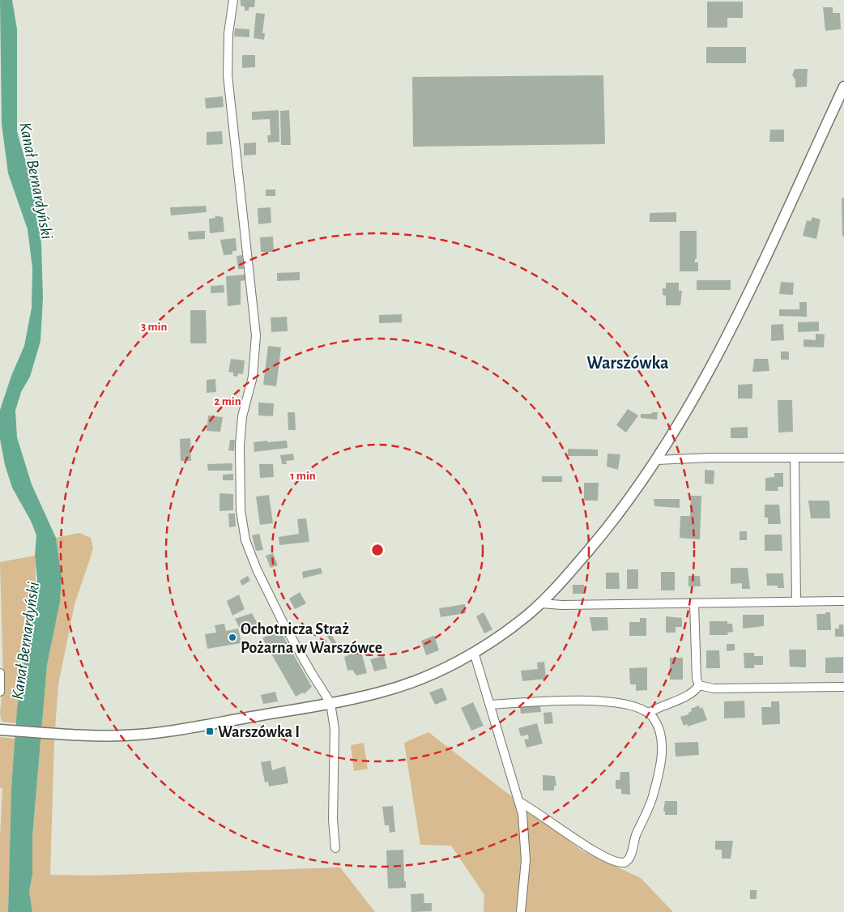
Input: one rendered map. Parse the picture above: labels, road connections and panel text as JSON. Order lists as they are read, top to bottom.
{
  "districts": ["Warszówka"],
  "water": ["Kanał Bernardyński"],
  "places": {
    "other": ["Ochotnicza Straż Pożarna w Warszówce"],
    "transit": ["Warszówka I"]
  },
  "rings": ["3 min", "2 min", "1 min"]
}
